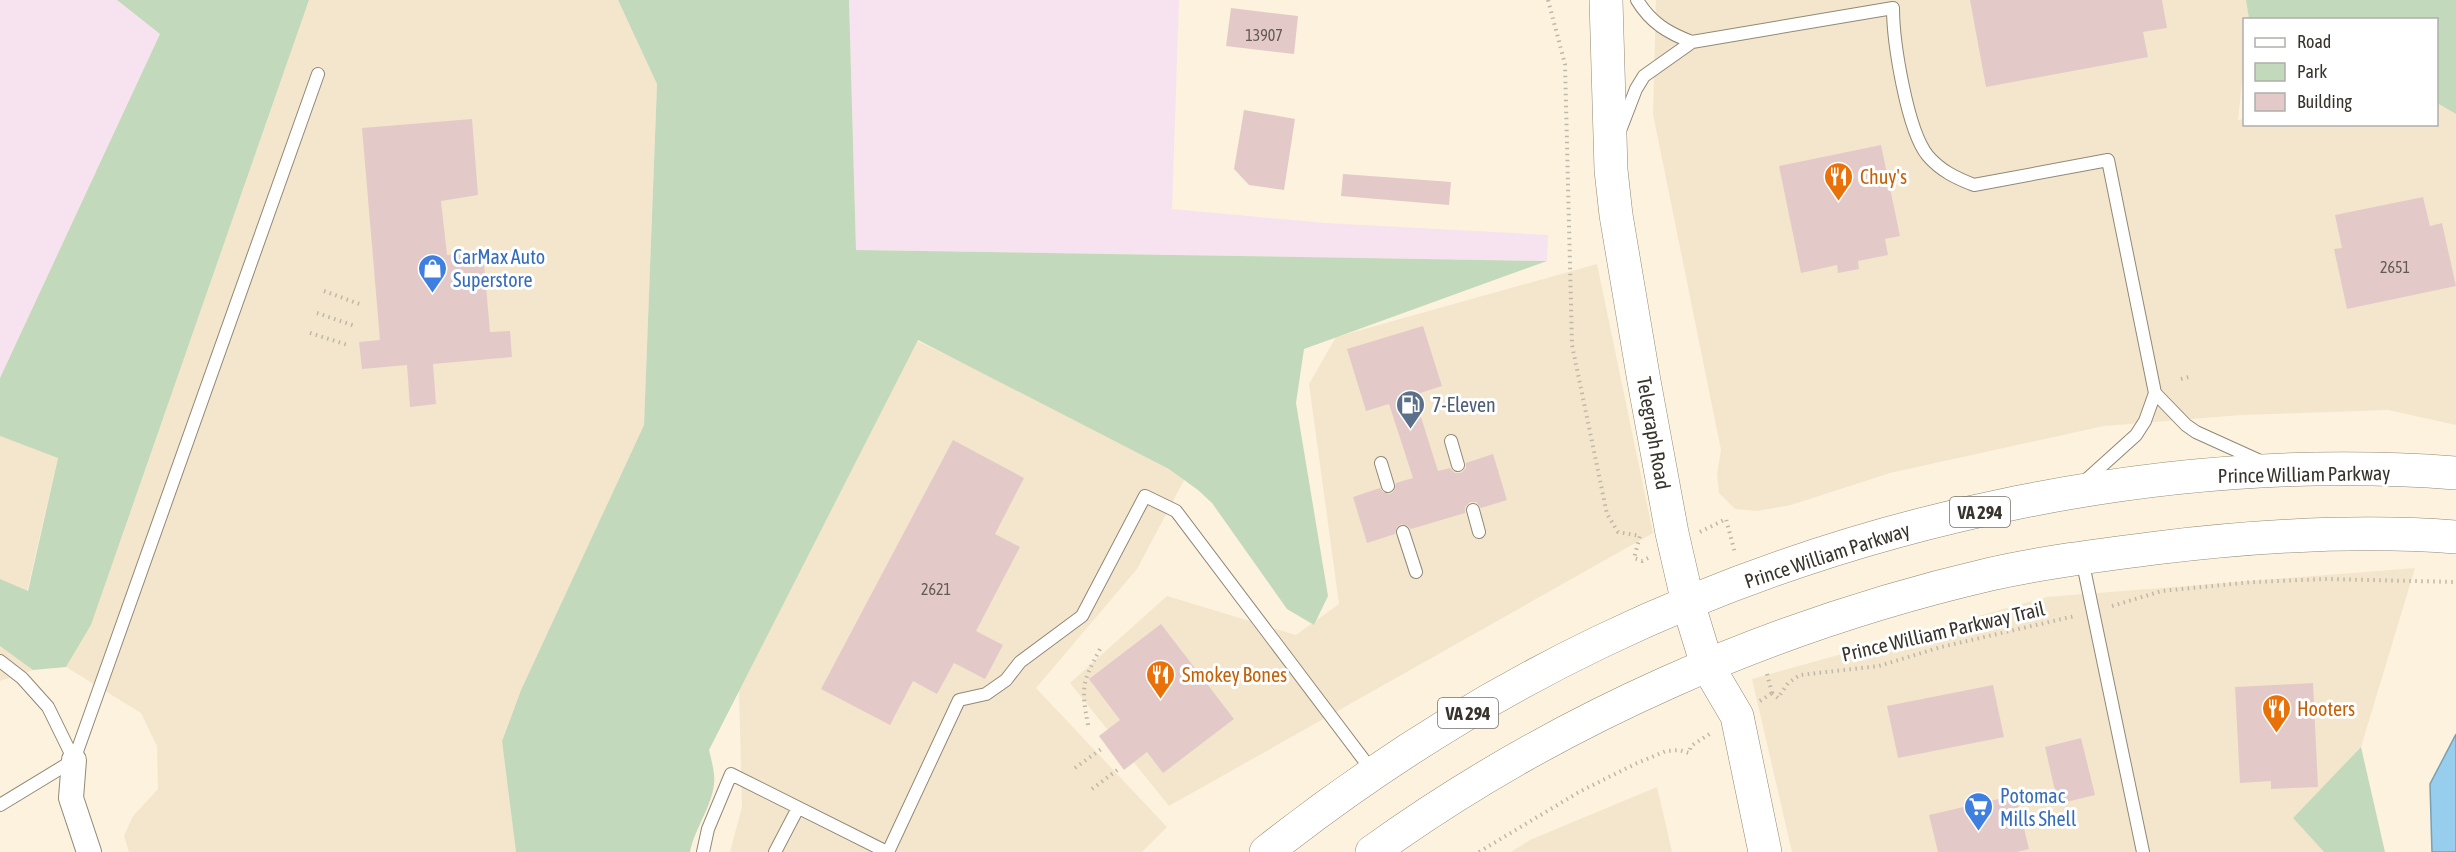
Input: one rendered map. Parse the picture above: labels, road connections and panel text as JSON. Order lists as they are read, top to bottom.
{
  "streets": {
    "main road": ["Telegraph Road", "Prince William Parkway", "VA 294"],
    "path": ["Prince William Parkway Trail"]
  },
  "crossings": [
    ["Telegraph Road", "Prince William Parkway"]
  ],
  "places": {
    "restaurant": ["Chuy's", "Smokey Bones", "Hooters"],
    "shop": ["CarMax Auto Superstore"],
    "fuel station": ["7-Eleven"],
    "supermarket": ["Potomac Mills Shell"]
  },
  "house_numbers": ["13907", "2651", "2621"],
  "legend": ["Road", "Park", "Building"]
}
